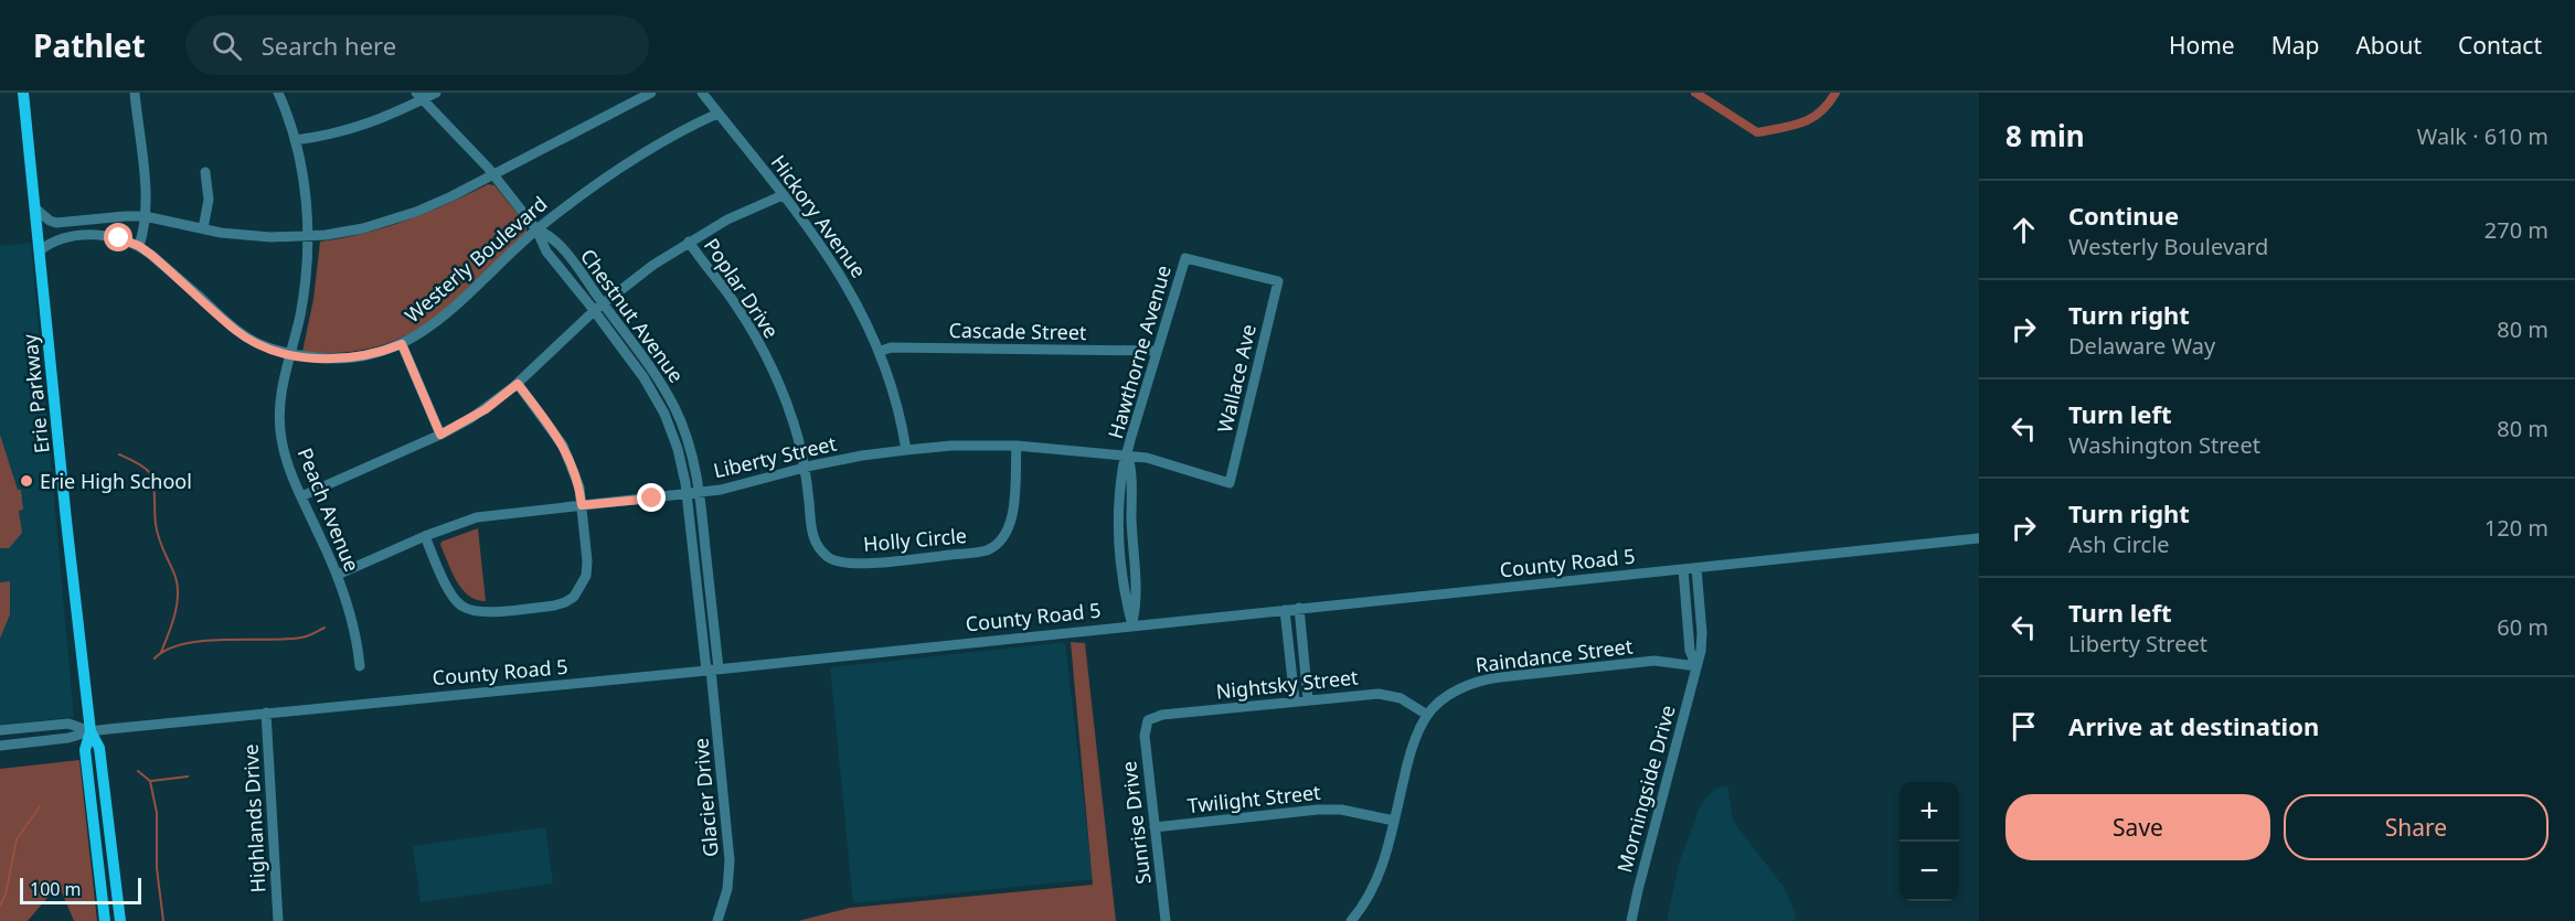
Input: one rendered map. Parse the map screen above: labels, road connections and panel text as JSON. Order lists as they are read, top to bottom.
{
  "streets": {
    "main road": ["Erie Parkway"],
    "street": [
      "Hickory Avenue",
      "Westerly Boulevard",
      "Poplar Drive",
      "Chestnut Avenue",
      "Cascade Street",
      "Hawthorne Avenue",
      "Wallace Ave",
      "Liberty Street",
      "Peach Avenue",
      "Holly Circle",
      "County Road 5",
      "Raindance Street",
      "Nightsky Street",
      "Morningside Drive",
      "Glacier Drive",
      "Twilight Street",
      "Highlands Drive",
      "Sunrise Drive"
    ]
  },
  "crossings": [
    ["Hickory Avenue", "Westerly Boulevard"],
    ["Hickory Avenue", "Cascade Street"],
    ["Hickory Avenue", "Liberty Street"],
    ["Westerly Boulevard", "Chestnut Avenue"],
    ["Westerly Boulevard", "Erie Parkway"],
    ["Westerly Boulevard", "Peach Avenue"],
    ["Poplar Drive", "Liberty Street"],
    ["Poplar Drive", "Holly Circle"],
    ["Chestnut Avenue", "Liberty Street"],
    ["Chestnut Avenue", "County Road 5"],
    ["Chestnut Avenue", "Glacier Drive"],
    ["Cascade Street", "Hawthorne Avenue"],
    ["Hawthorne Avenue", "Wallace Ave"],
    ["Hawthorne Avenue", "Liberty Street"],
    ["Hawthorne Avenue", "County Road 5"],
    ["Wallace Ave", "Liberty Street"],
    ["Erie Parkway", "County Road 5"],
    ["Liberty Street", "Peach Avenue"],
    ["Liberty Street", "Holly Circle"],
    ["County Road 5", "Morningside Drive"],
    ["County Road 5", "Glacier Drive"],
    ["County Road 5", "Highlands Drive"],
    ["Raindance Street", "Nightsky Street"],
    ["Raindance Street", "Morningside Drive"],
    ["Nightsky Street", "Sunrise Drive"],
    ["Twilight Street", "Sunrise Drive"]
  ],
  "places": ["Erie High School"],
  "scale_bar": "100 m",
  "page": {
    "header": "Pathlet",
    "search": "Search here",
    "nav": [
      "Home",
      "Map",
      "About",
      "Contact"
    ],
    "heading": ["8 min", "Walk · 610 m"],
    "list": [
      ["Continue", "Westerly Boulevard", "270 m"],
      ["Turn right", "Delaware Way", "80 m"],
      ["Turn left", "Washington Street", "80 m"],
      ["Turn right", "Ash Circle", "120 m"],
      ["Turn left", "Liberty Street", "60 m"],
      "Arrive at destination"
    ],
    "buttons": ["Save", "Share"],
    "map_buttons": ["+", "−"],
    "scale": "100 m"
  }
}
